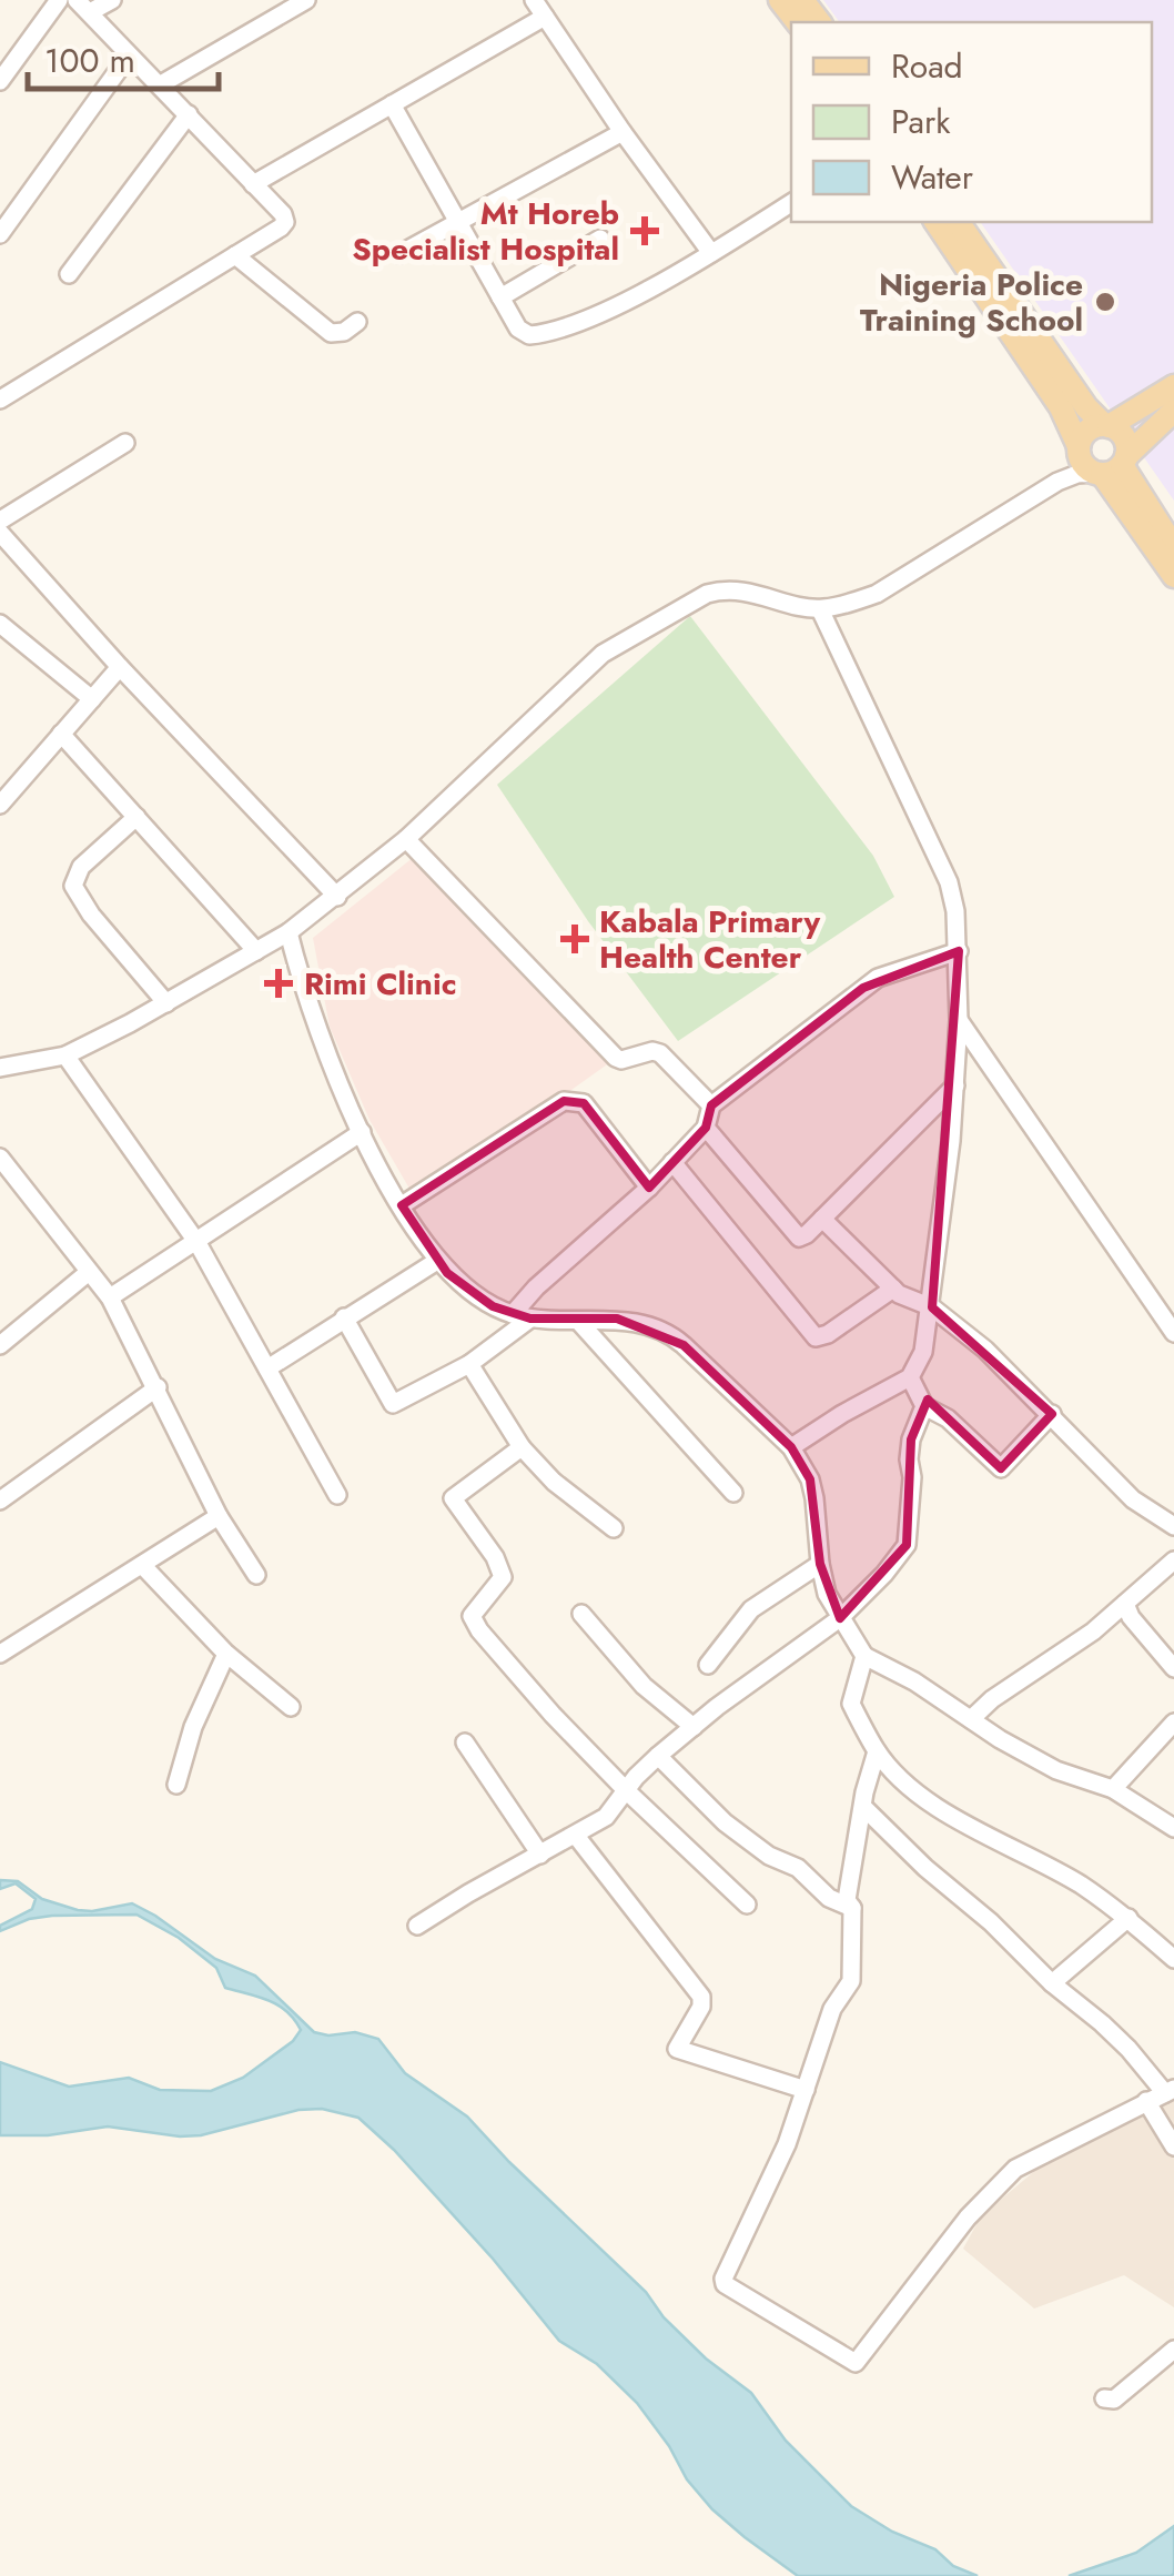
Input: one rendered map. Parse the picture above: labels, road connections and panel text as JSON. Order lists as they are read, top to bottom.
{
  "places": {
    "health": ["Mt Horeb Specialist Hospital", "Kabala Primary Health Center", "Rimi Clinic"],
    "other": ["Nigeria Police Training School"]
  },
  "legend": ["Road", "Park", "Water"],
  "scale_bar": "100 m"
}
